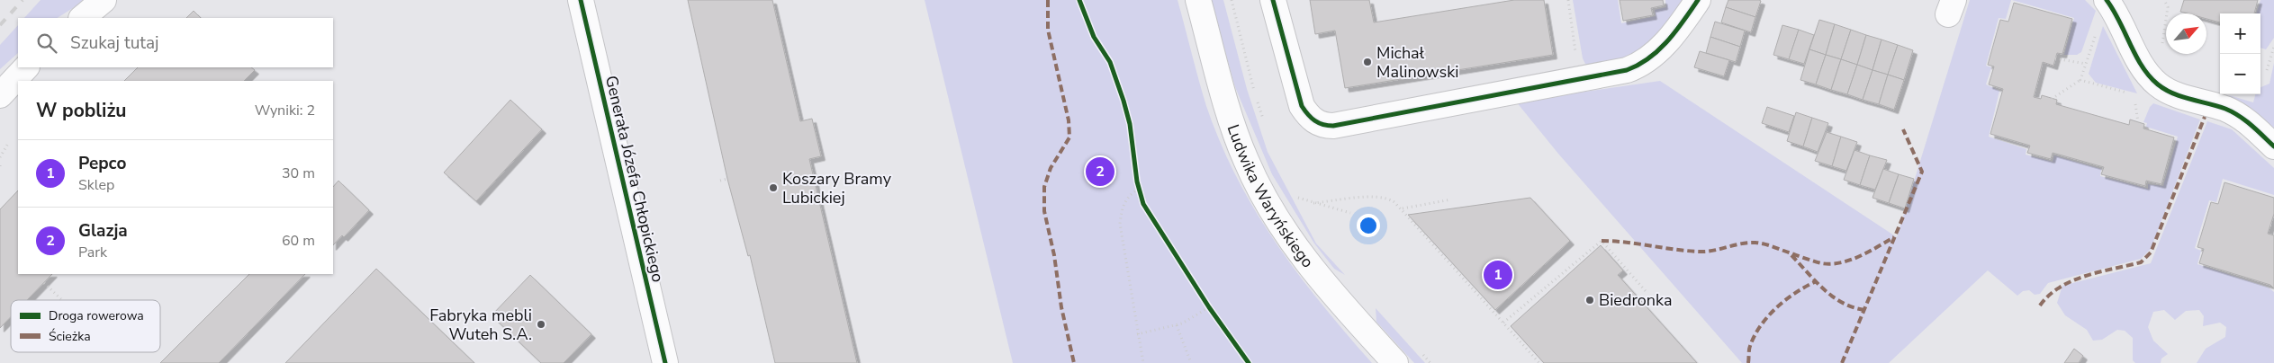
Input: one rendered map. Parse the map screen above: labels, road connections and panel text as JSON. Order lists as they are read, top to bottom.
{
  "streets": {
    "street": ["Generała Józefa Chłopickiego", "Ludwika Waryńskiego"]
  },
  "places": [
    "Michał Malinowski",
    "Koszary Bramy Lubickiej",
    "Biedronka",
    "Fabryka mebli Wuteh S.A."
  ],
  "legend": ["Droga rowerowa", "Ścieżka"],
  "north": "top right",
  "page": {
    "map_buttons": ["+", "−"],
    "search": "Szukaj tutaj",
    "heading": ["W pobliżu", "Wyniki: 2"],
    "list": [
      {
        "mark": "1",
        "name": "Pepco",
        "note": "Sklep",
        "value": "30 m"
      },
      {
        "mark": "2",
        "name": "Glazja",
        "note": "Park",
        "value": "60 m"
      }
    ],
    "pins": ["2", "1"]
  }
}
